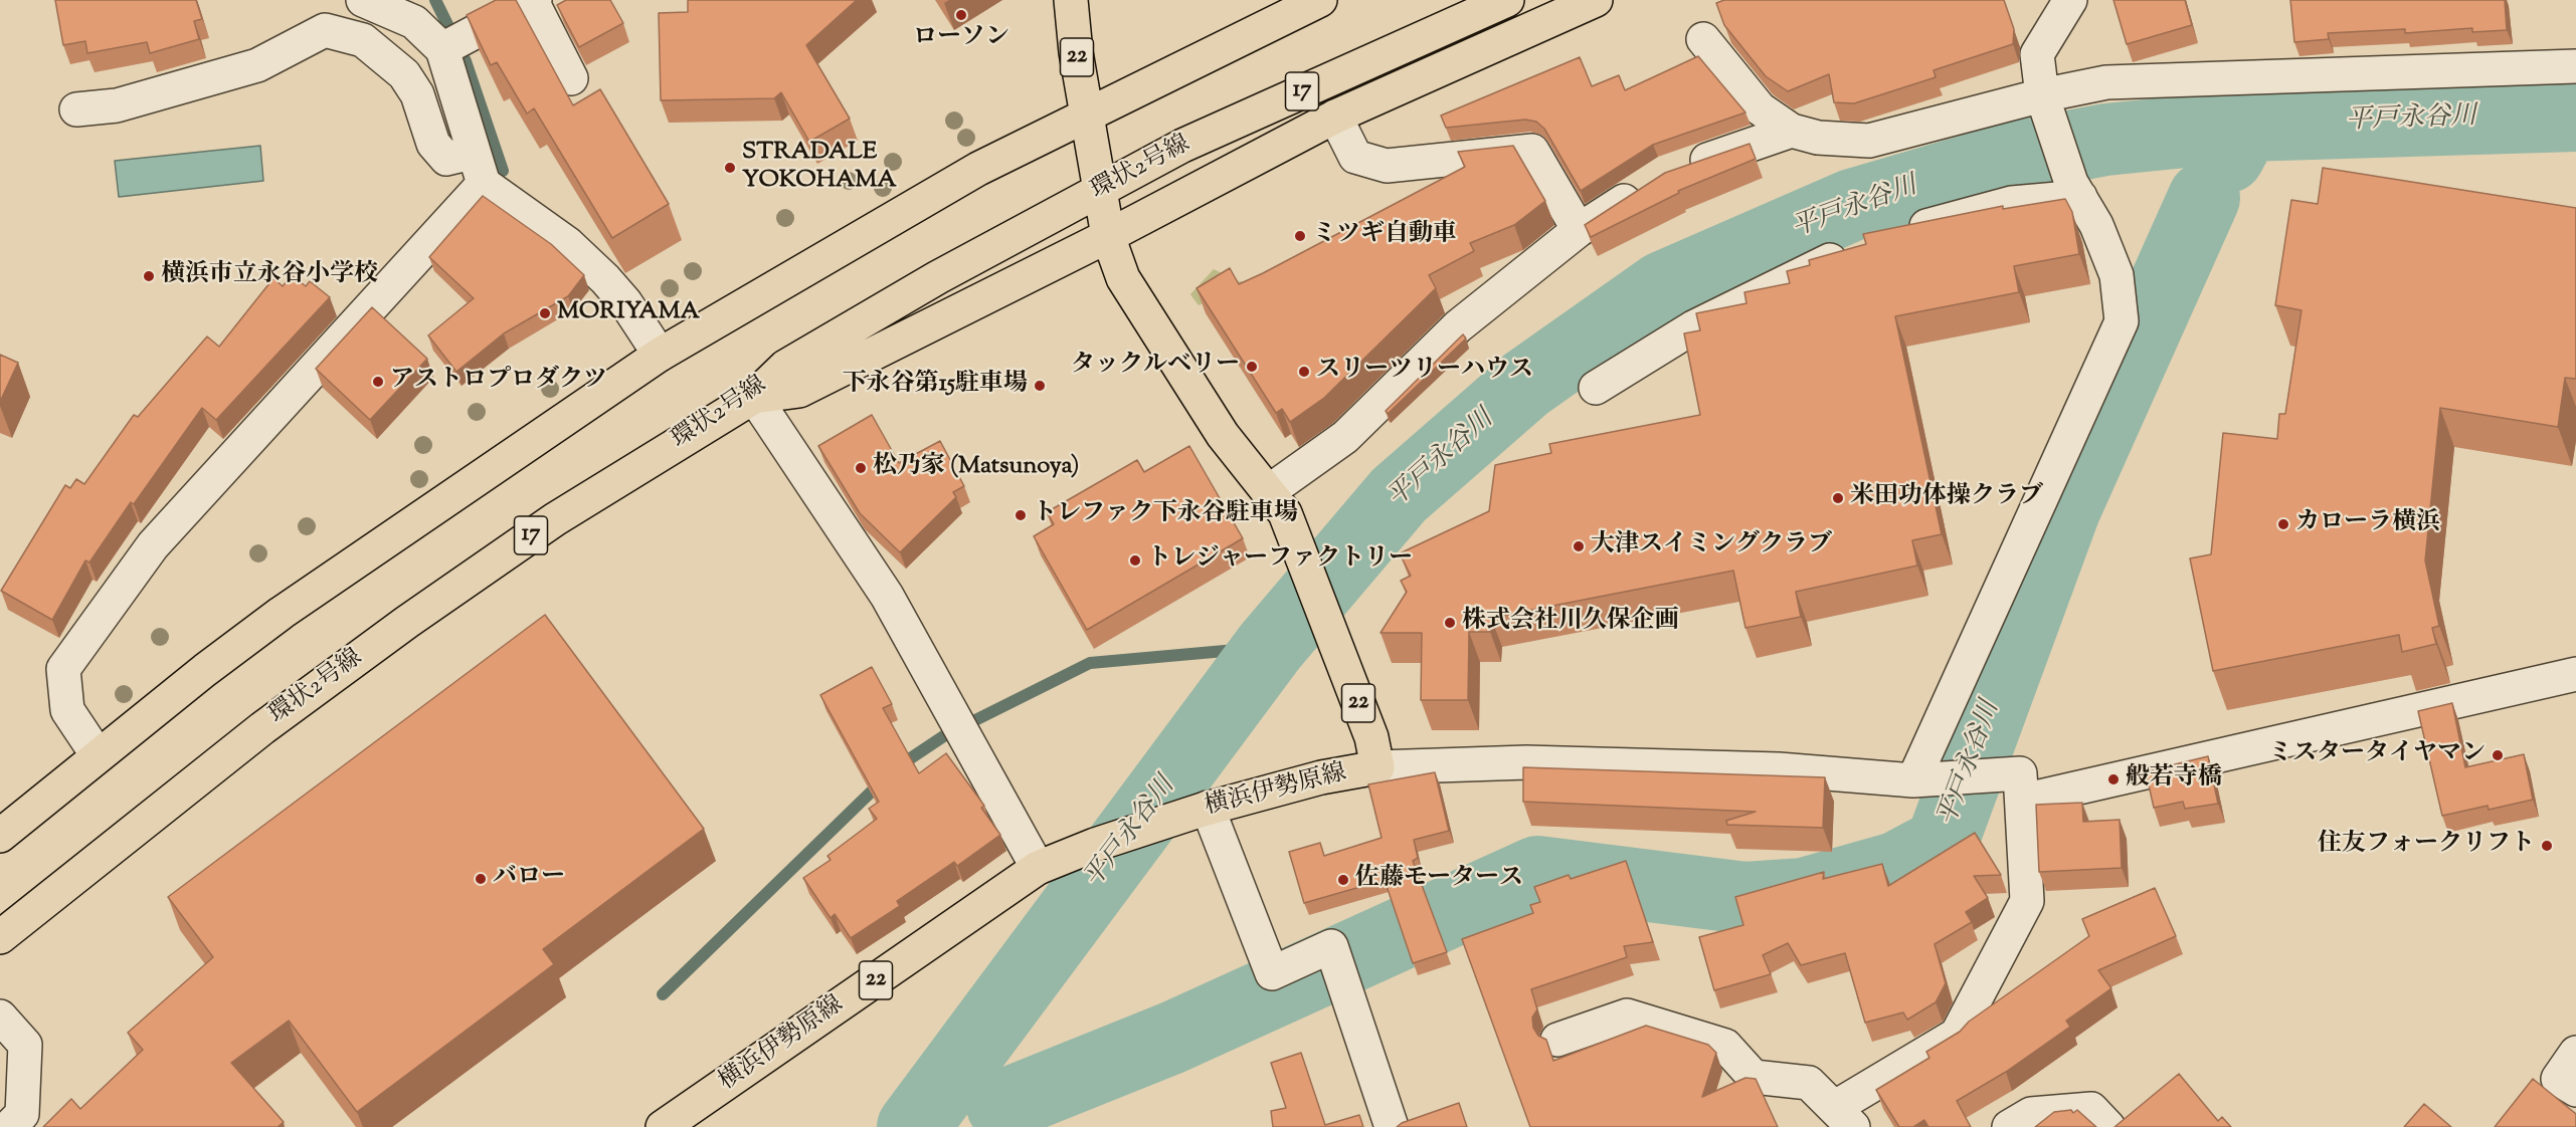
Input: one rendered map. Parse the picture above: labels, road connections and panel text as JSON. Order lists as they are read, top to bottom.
{
  "streets": {
    "main road": [
      "22",
      "17",
      "環状2号線",
      "横浜伊勢原線"
    ]
  },
  "crossings": [
    ["22", "環状2号線"],
    ["22", "横浜伊勢原線"]
  ],
  "water": ["平戸永谷川"],
  "places": [
    "ローソン",
    "STRADALE YOKOHAMA",
    "ミツギ自動車",
    "横浜市立永谷小学校",
    "MORIYAMA",
    "タックルベリー",
    "スリーツリーハウス",
    "アストロプロダクツ",
    "下永谷第15駐車場",
    "松乃家 (Matsunoya)",
    "米田功体操クラブ",
    "トレファク下永谷駐車場",
    "カローラ横浜",
    "大津スイミングクラブ",
    "トレジャーファクトリー",
    "株式会社川久保企画",
    "ミスタータイヤマン",
    "般若寺橋",
    "住友フォークリフト",
    "バロー",
    "佐藤モータース"
  ]
}
